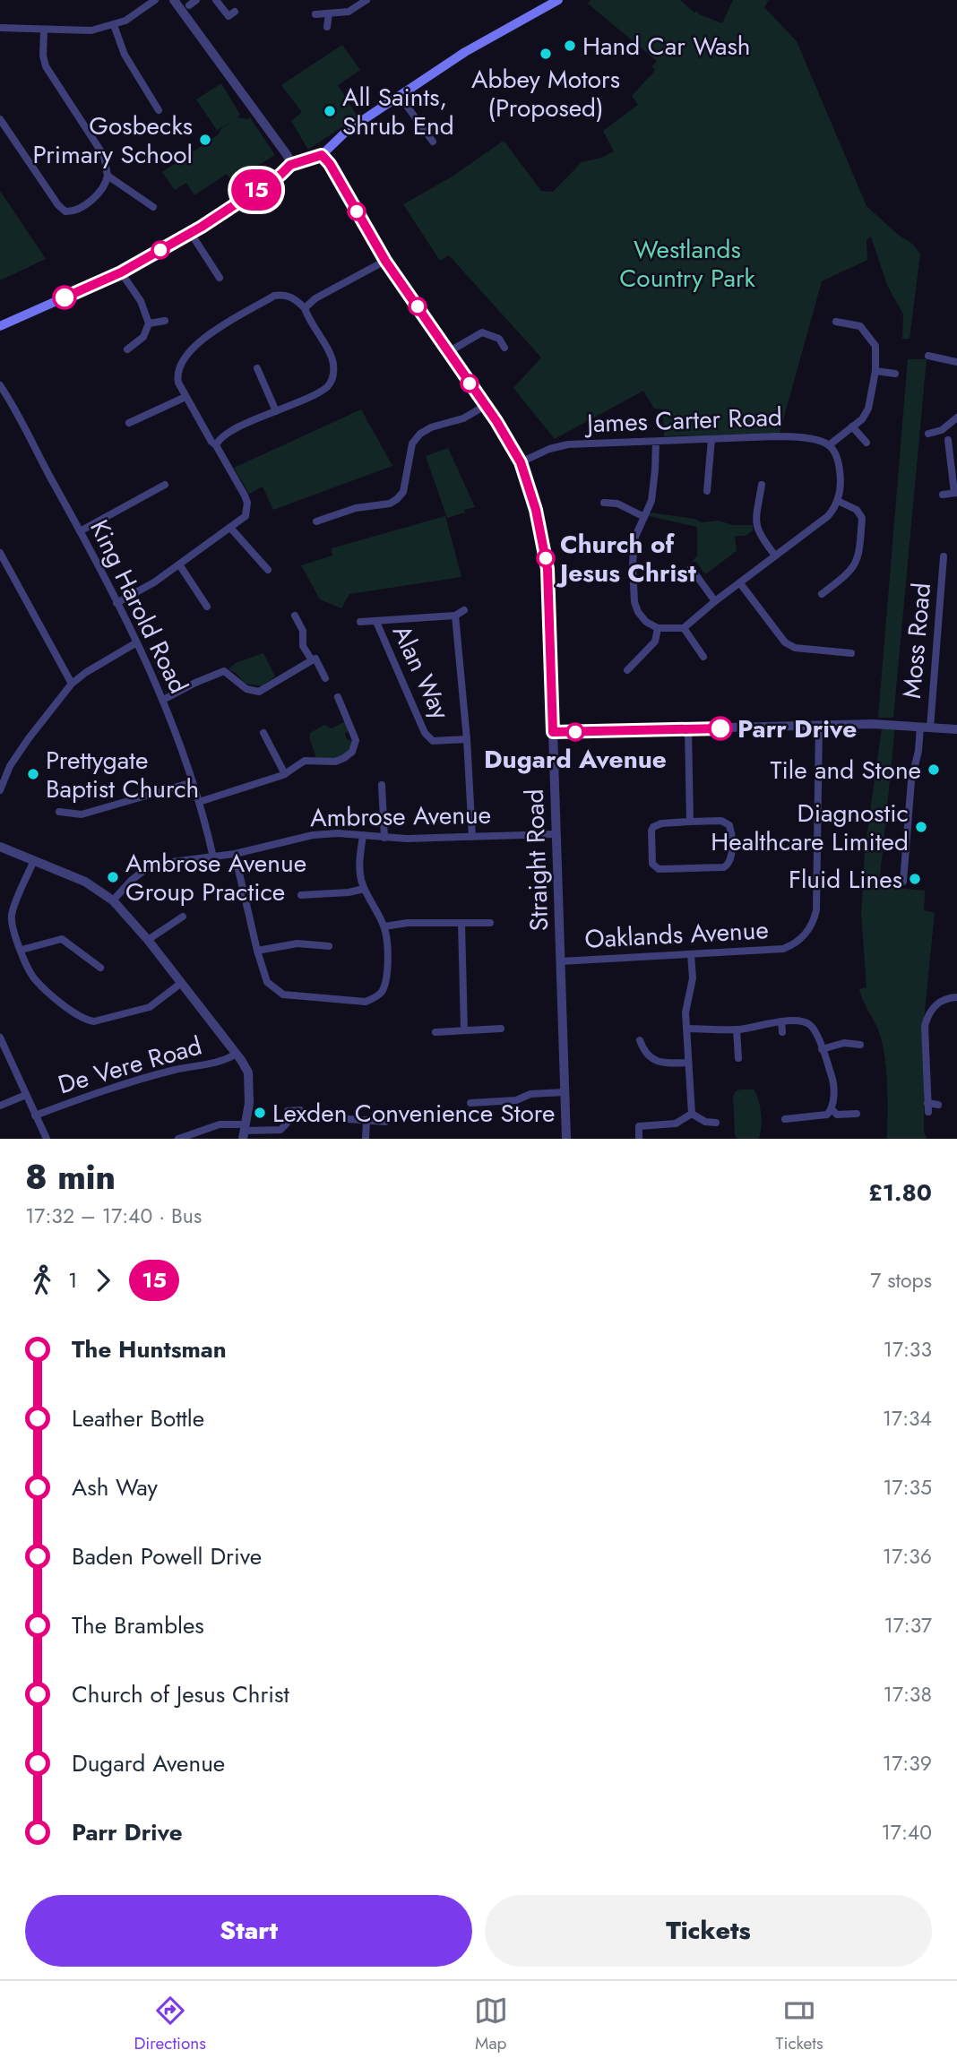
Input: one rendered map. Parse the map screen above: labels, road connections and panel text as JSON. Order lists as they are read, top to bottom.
{
  "streets": {
    "street": [
      "James Carter Road",
      "King Harold Road",
      "Moss Road",
      "Alan Way",
      "Ambrose Avenue",
      "Straight Road",
      "Oaklands Avenue",
      "De Vere Road"
    ]
  },
  "crossings": [
    ["James Carter Road", "Straight Road"],
    ["King Harold Road", "Ambrose Avenue"],
    ["Ambrose Avenue", "Straight Road"],
    ["Straight Road", "Oaklands Avenue"]
  ],
  "parks": ["Westlands Country Park"],
  "places": [
    "Hand Car Wash",
    "Abbey Motors (Proposed)",
    "All Saints, Shrub End",
    "Gosbecks Primary School",
    "Church of Jesus Christ",
    "Parr Drive",
    "Dugard Avenue",
    "Tile and Stone",
    "Prettygate Baptist Church",
    "Diagnostic Healthcare Limited",
    "Ambrose Avenue Group Practice",
    "Fluid Lines",
    "Lexden Convenience Store"
  ],
  "lines": ["bus line 15"],
  "page": {
    "on_map": "15",
    "heading": ["8 min", "17:32 – 17:40 · Bus", "£1.80"],
    "legs": ["1", "15", "7 stops"],
    "list": [
      {
        "name": "The Huntsman",
        "value": "17:33"
      },
      {
        "name": "Leather Bottle",
        "value": "17:34"
      },
      {
        "name": "Ash Way",
        "value": "17:35"
      },
      {
        "name": "Baden Powell Drive",
        "value": "17:36"
      },
      {
        "name": "The Brambles",
        "value": "17:37"
      },
      {
        "name": "Church of Jesus Christ",
        "value": "17:38"
      },
      {
        "name": "Dugard Avenue",
        "value": "17:39"
      },
      {
        "name": "Parr Drive",
        "value": "17:40"
      }
    ],
    "buttons": ["Start", "Tickets"],
    "tabs": ["Directions", "Map", "Tickets"]
  }
}
